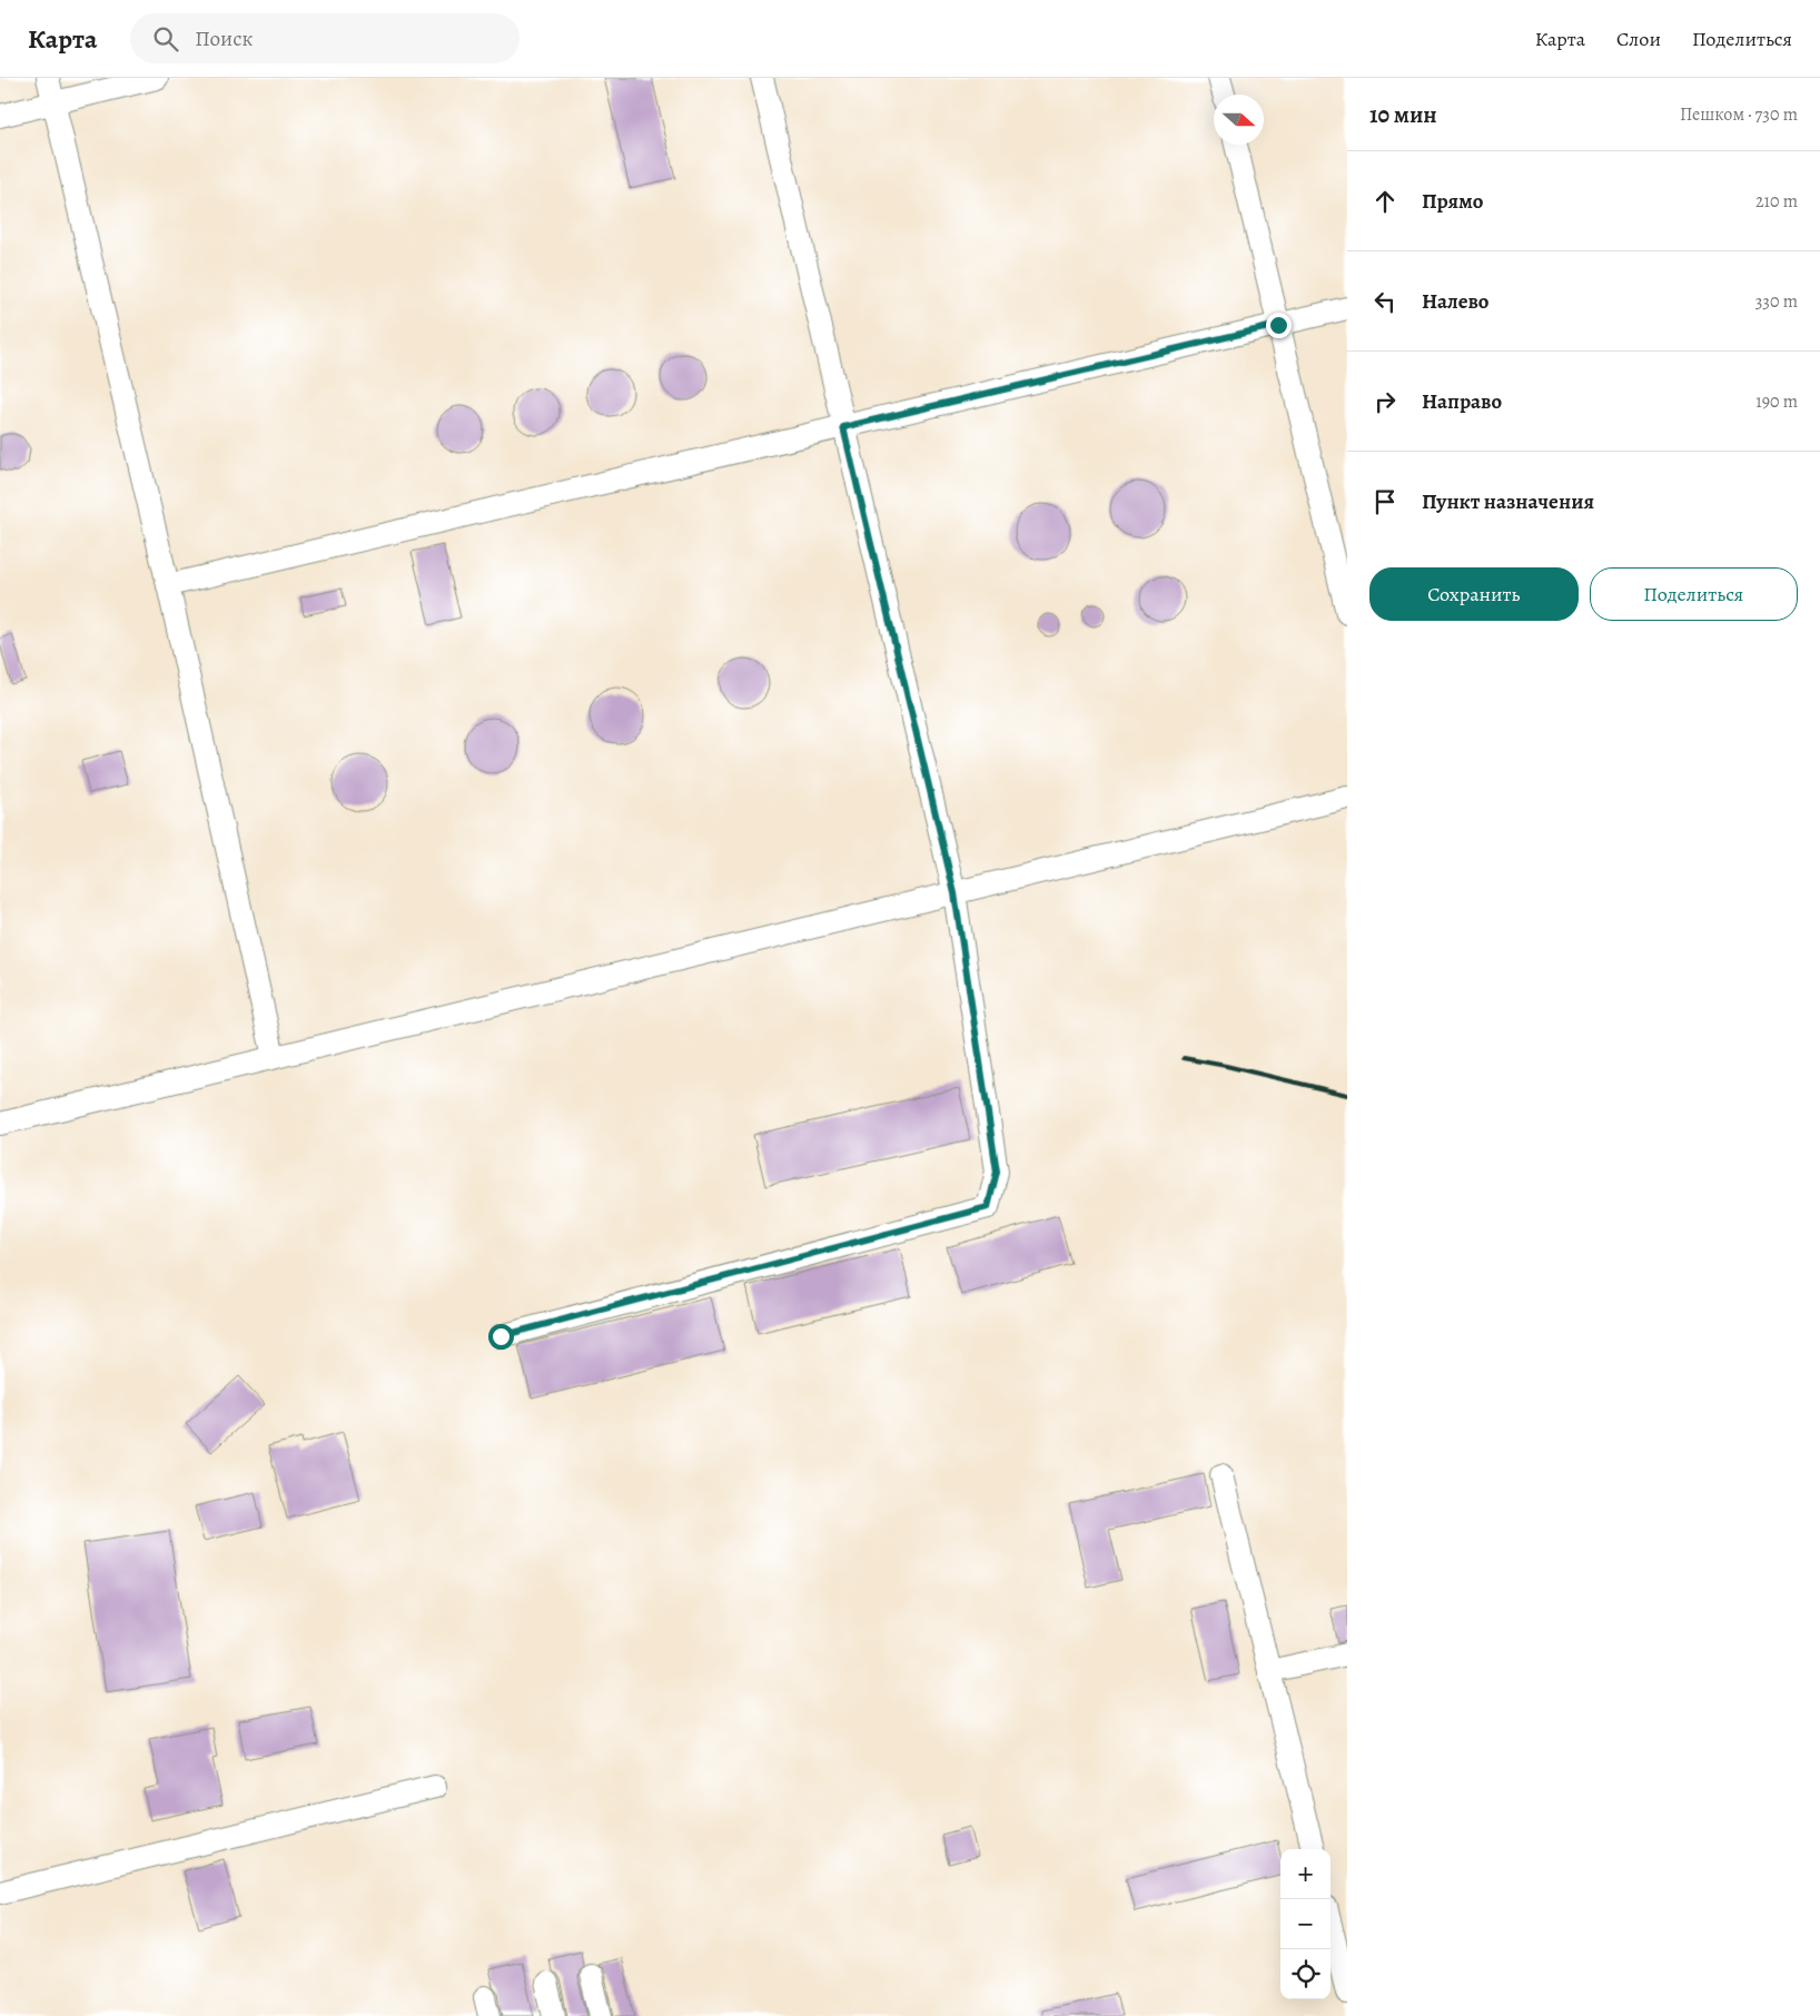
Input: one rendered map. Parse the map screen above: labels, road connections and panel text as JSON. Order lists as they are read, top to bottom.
{
  "north": "right",
  "page": {
    "header": "Карта",
    "search": "Поиск",
    "nav": ["Карта", "Слои", "Поделиться"],
    "heading": ["10 мин", "Пешком · 730 m"],
    "list": [
      ["Прямо", "210 m"],
      ["Налево", "330 m"],
      ["Направо", "190 m"],
      "Пункт назначения"
    ],
    "buttons": ["Сохранить", "Поделиться"],
    "map_buttons": ["+", "−"]
  }
}
